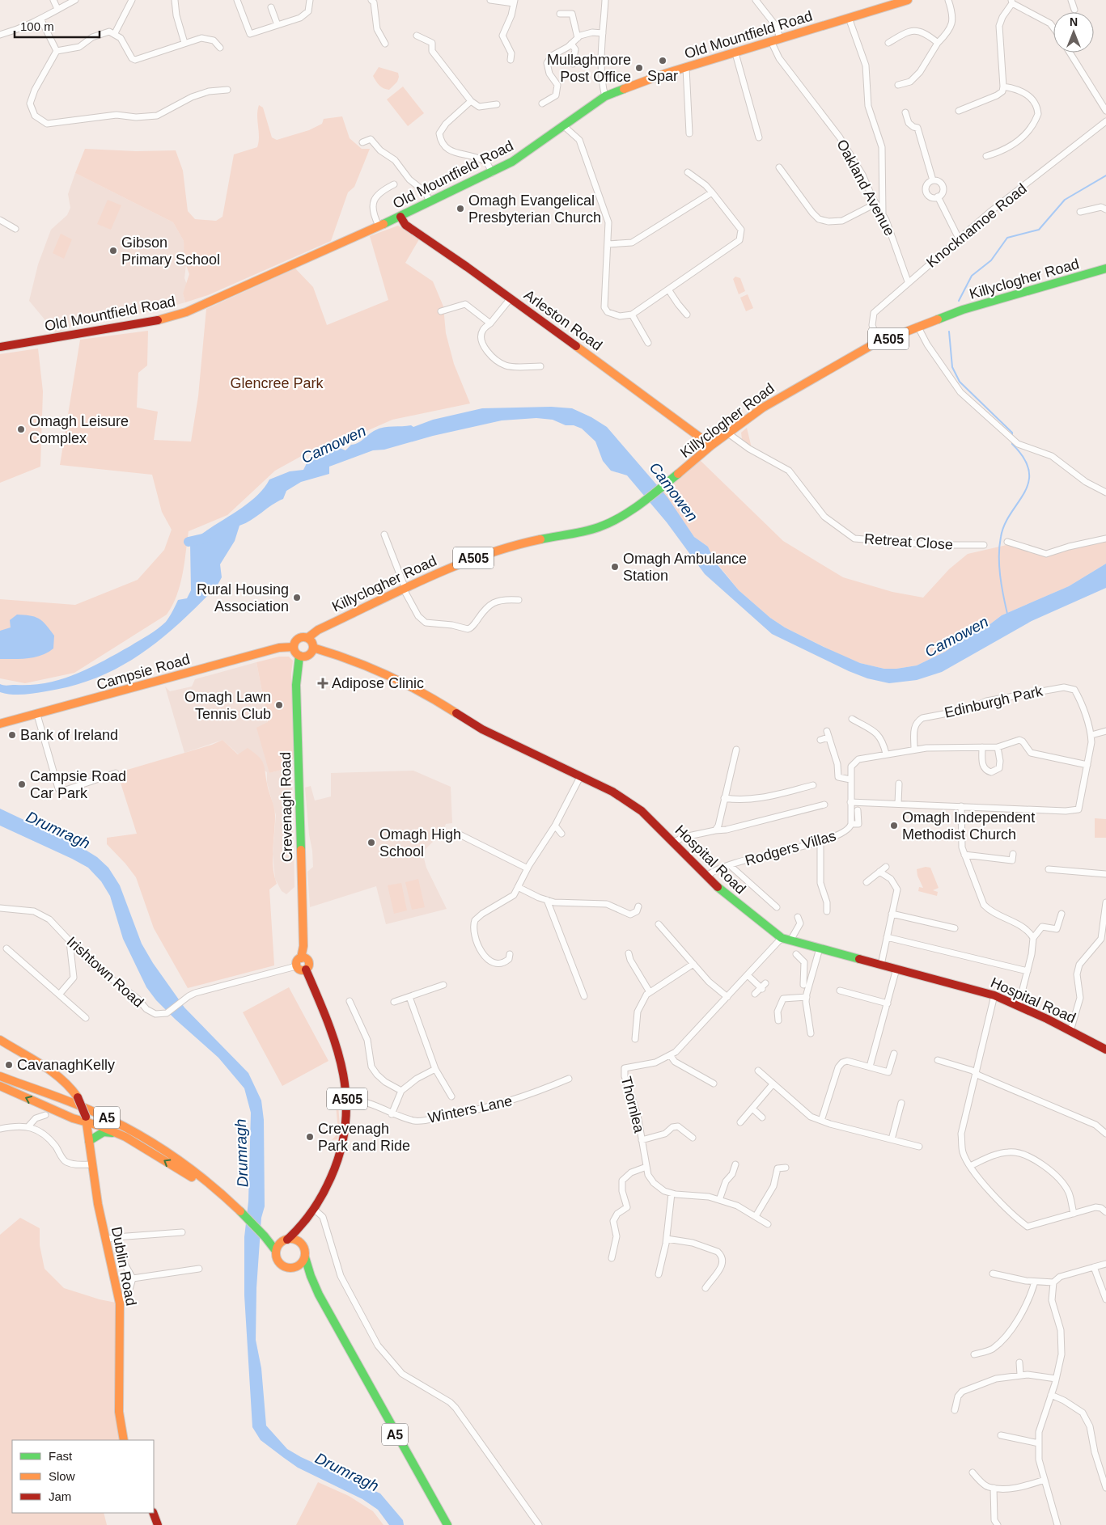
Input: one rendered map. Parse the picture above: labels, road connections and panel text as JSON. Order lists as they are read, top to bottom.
{
  "streets": {
    "main road": [
      "Old Mountfield Road",
      "Killyclogher Road",
      "Arleston Road",
      "A505",
      "Campsie Road",
      "Crevenagh Road",
      "Hospital Road",
      "A5",
      "Dublin Road"
    ],
    "street": [
      "Oakland Avenue",
      "Knocknamoe Road",
      "Retreat Close",
      "Edinburgh Park",
      "Rodgers Villas",
      "Irishtown Road",
      "Thornlea",
      "Winters Lane"
    ]
  },
  "crossings": [
    ["Old Mountfield Road", "Oakland Avenue"],
    ["Old Mountfield Road", "Arleston Road"],
    ["Oakland Avenue", "Knocknamoe Road"],
    ["Knocknamoe Road", "Killyclogher Road"],
    ["Killyclogher Road", "Arleston Road"],
    ["Killyclogher Road", "A505"],
    ["Killyclogher Road", "Retreat Close"],
    ["Killyclogher Road", "Campsie Road"],
    ["Killyclogher Road", "Crevenagh Road"],
    ["Killyclogher Road", "Hospital Road"],
    ["A505", "Campsie Road"],
    ["A505", "Crevenagh Road"],
    ["A505", "Hospital Road"],
    ["A505", "Irishtown Road"],
    ["A505", "Winters Lane"],
    ["A505", "A5"],
    ["Campsie Road", "Crevenagh Road"],
    ["Campsie Road", "Hospital Road"],
    ["Crevenagh Road", "Hospital Road"],
    ["Crevenagh Road", "Irishtown Road"],
    ["Rodgers Villas", "Hospital Road"]
  ],
  "water": ["Camowen", "Drumragh"],
  "parks": ["Glencree Park"],
  "places": {
    "other": [
      "Spar",
      "Mullaghmore Post Office",
      "Omagh Evangelical Presbyterian Church",
      "Gibson Primary School",
      "Omagh Leisure Complex",
      "Omagh Ambulance Station",
      "Rural Housing Association",
      "Omagh Lawn Tennis Club",
      "Bank of Ireland",
      "Campsie Road Car Park",
      "Omagh Independent Methodist Church",
      "Omagh High School",
      "CavanaghKelly",
      "Crevenagh Park and Ride"
    ],
    "health": ["Adipose Clinic"]
  },
  "legend": ["Fast", "Slow", "Jam"],
  "scale_bar": "100 m",
  "north": "top"
}
